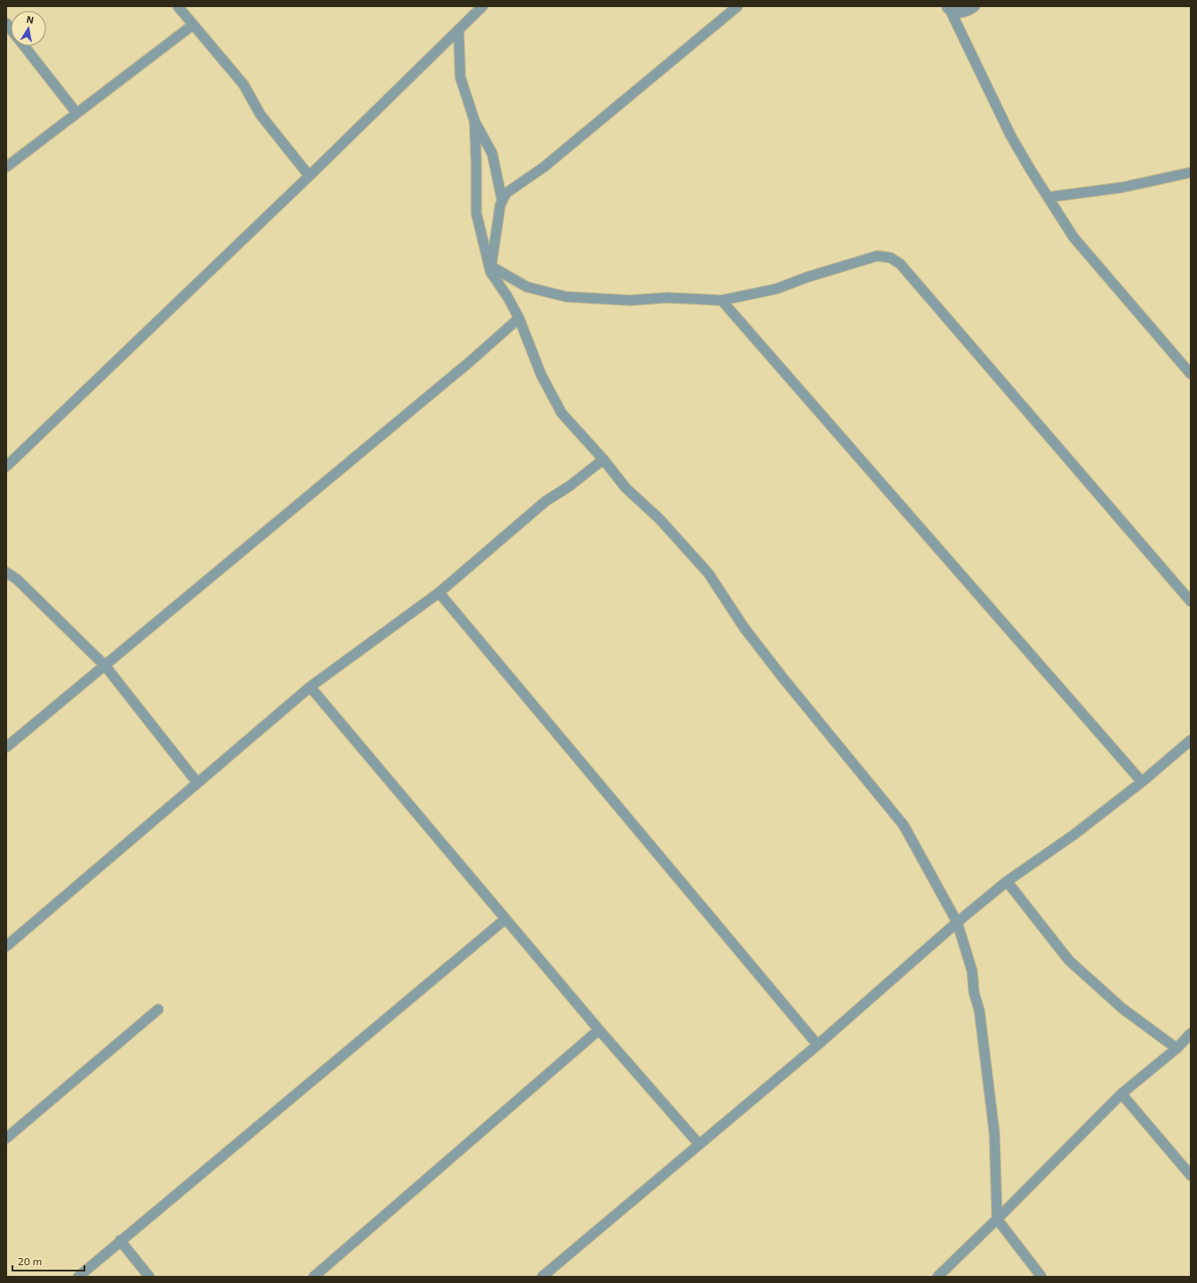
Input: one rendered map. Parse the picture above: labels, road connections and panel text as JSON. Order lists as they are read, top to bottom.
{
  "scale_bar": "20 m",
  "north": "top"
}
